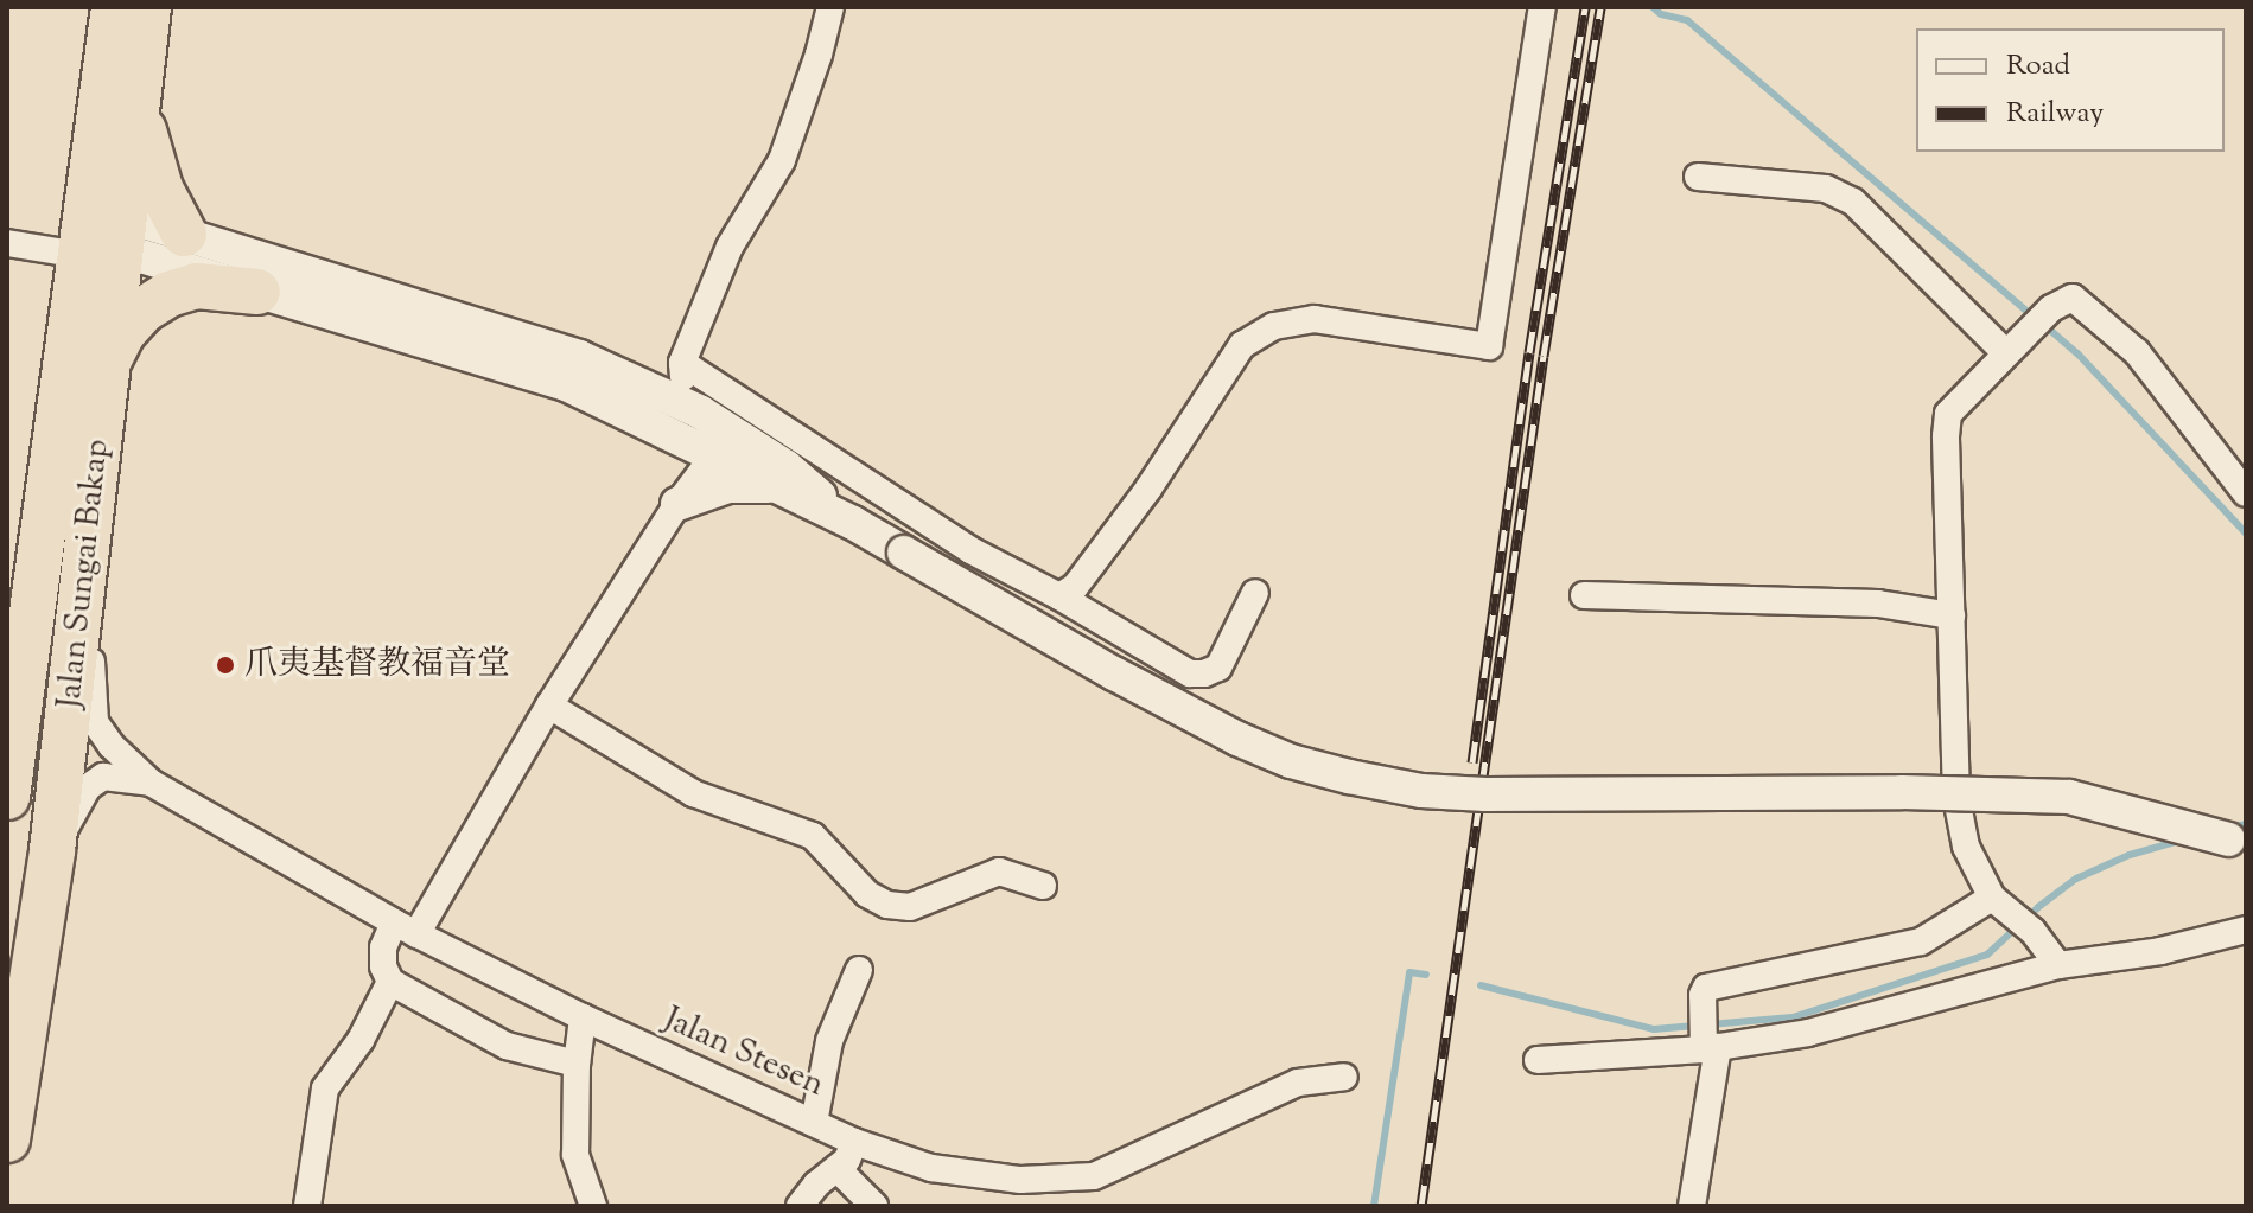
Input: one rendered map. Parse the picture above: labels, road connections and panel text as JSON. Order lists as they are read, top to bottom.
{
  "streets": {
    "highway": ["Jalan Sungai Bakap"],
    "street": ["Jalan Stesen"]
  },
  "crossings": [
    ["Jalan Sungai Bakap", "Jalan Stesen"]
  ],
  "places": ["爪夷基督教福音堂"],
  "legend": ["Road", "Railway"]
}
